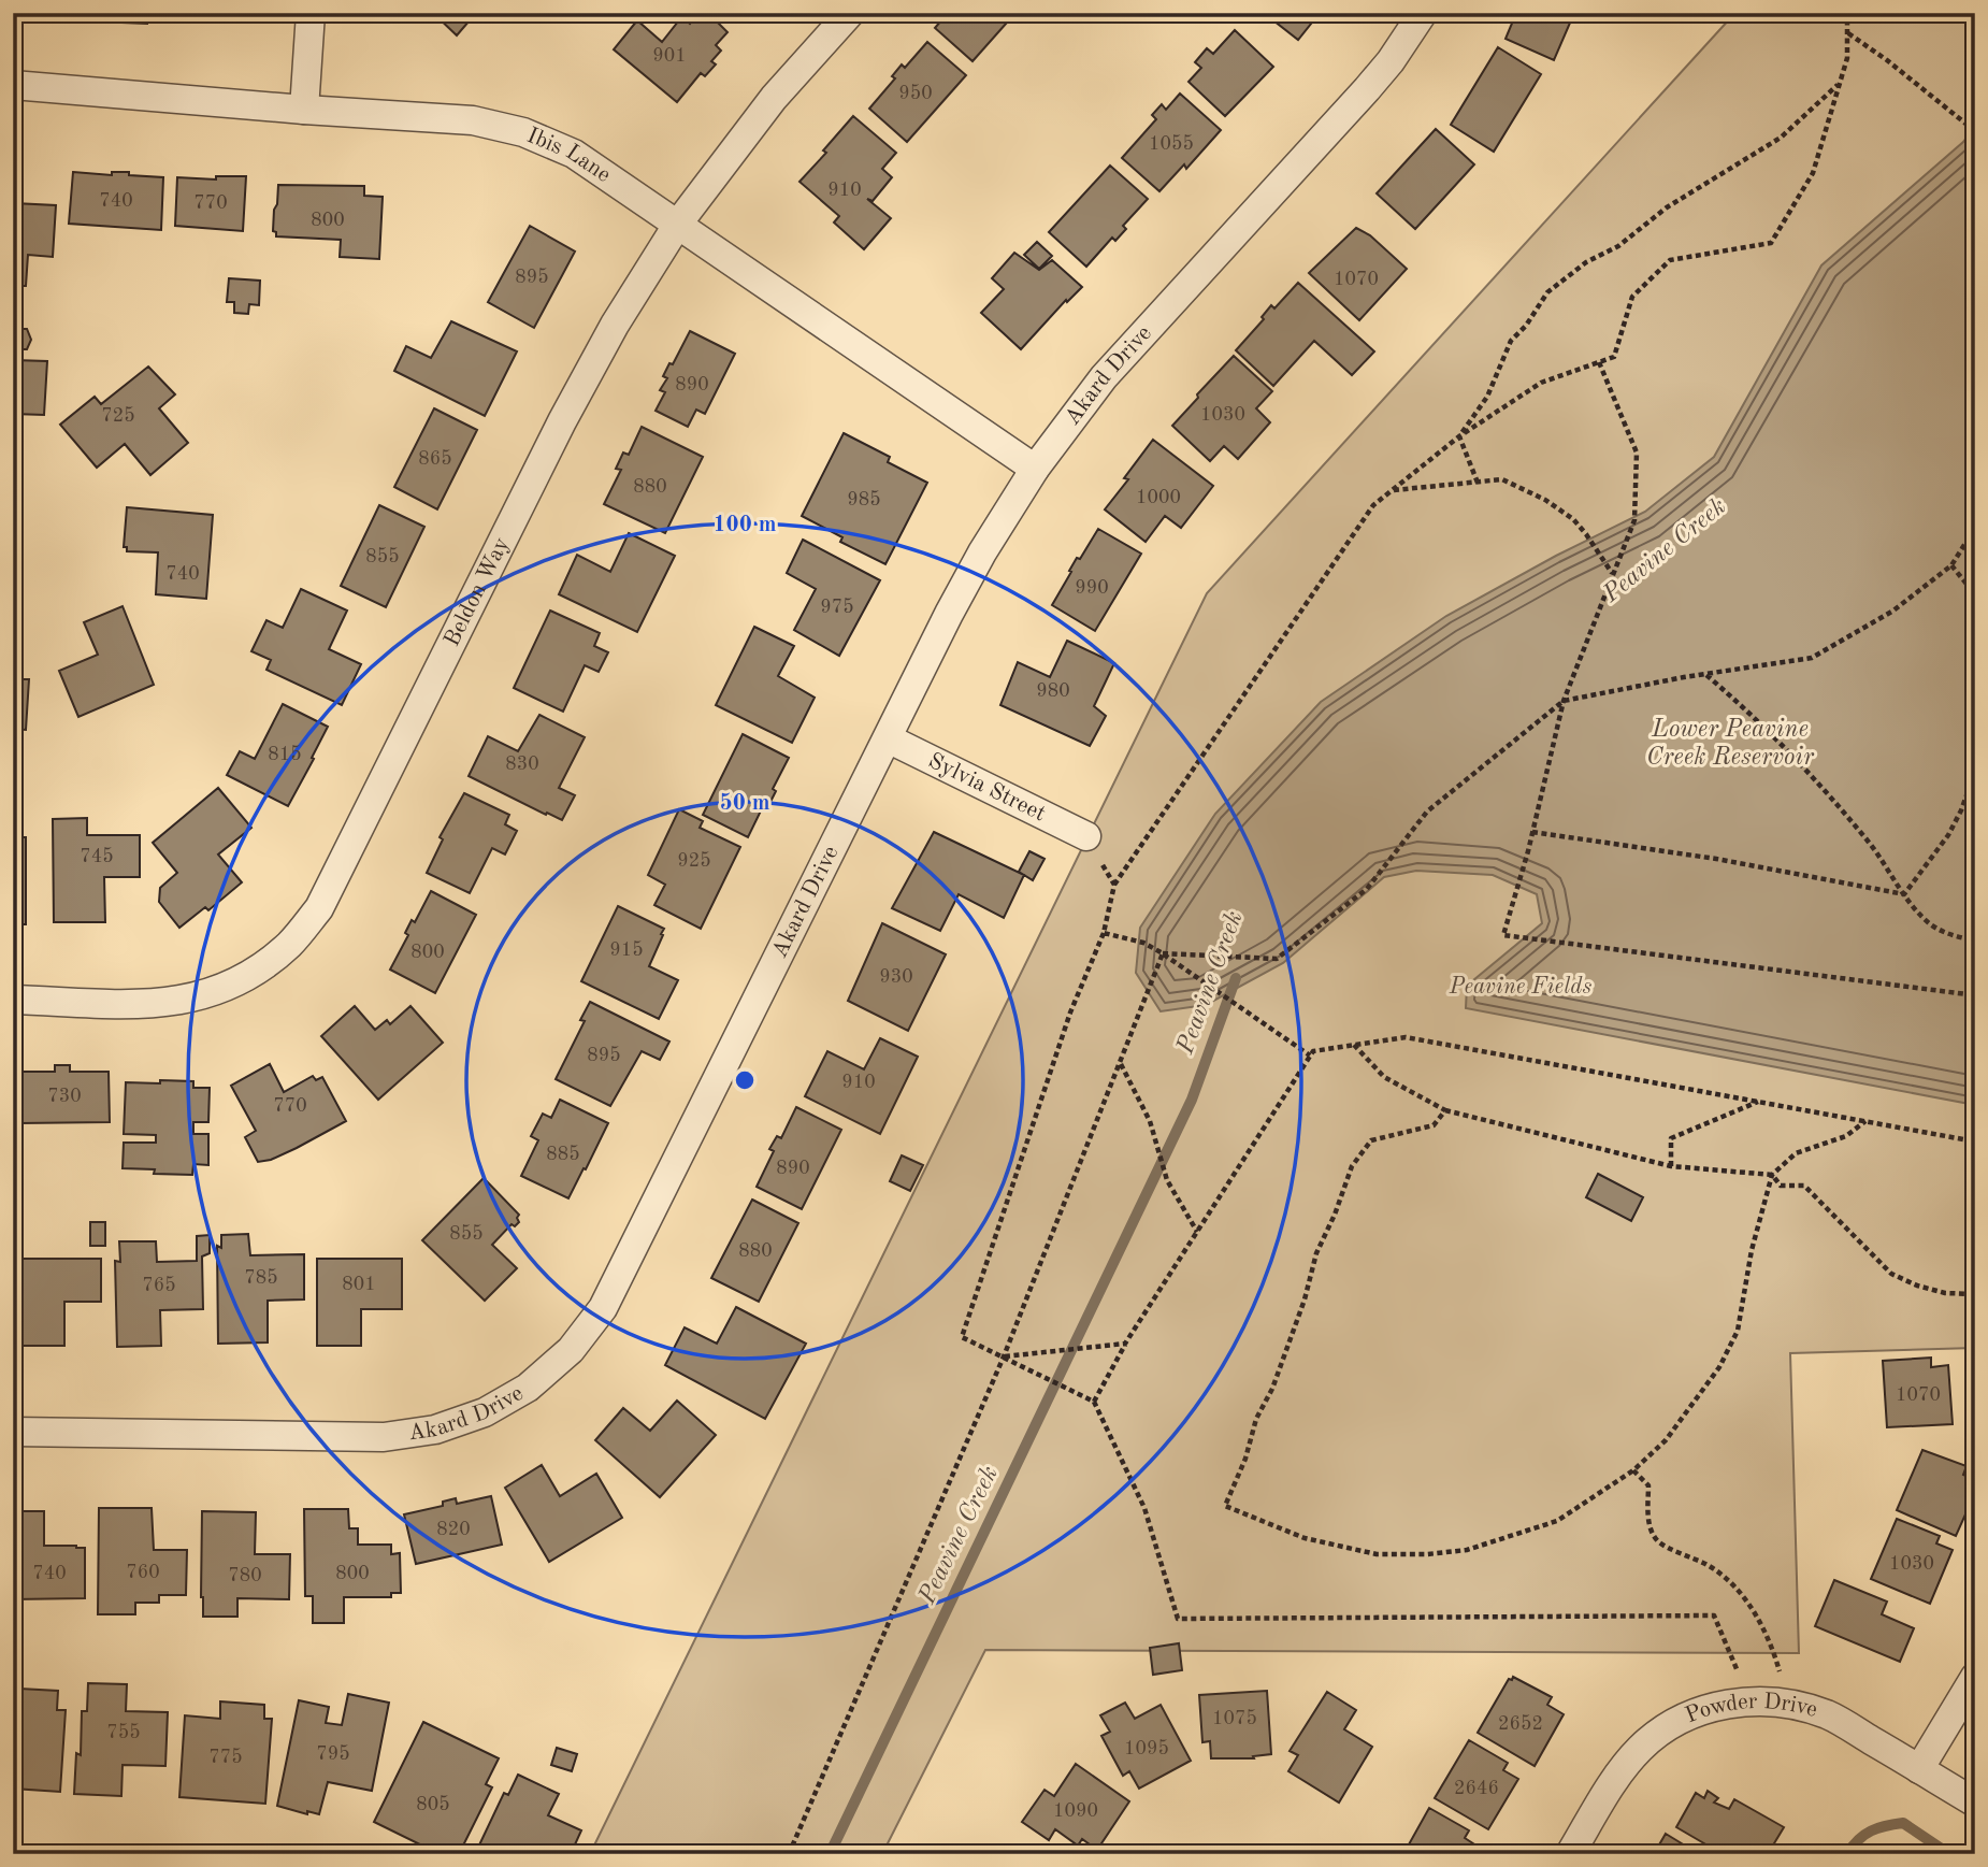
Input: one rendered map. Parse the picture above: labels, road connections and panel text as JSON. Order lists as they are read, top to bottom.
{
  "streets": {
    "street": [
      "Ibis Lane",
      "Akard Drive",
      "Beldon Way",
      "Sylvia Street",
      "Powder Drive"
    ]
  },
  "crossings": [
    ["Ibis Lane", "Akard Drive"],
    ["Ibis Lane", "Beldon Way"],
    ["Akard Drive", "Sylvia Street"]
  ],
  "water": ["Peavine Creek", "Lower Peavine Creek Reservoir"],
  "parks": ["Peavine Fields"],
  "house_numbers": [
    "901",
    "950",
    "1055",
    "910",
    "740",
    "770",
    "800",
    "895",
    "1070",
    "890",
    "1030",
    "725",
    "865",
    "880",
    "1000",
    "985",
    "855",
    "740",
    "990",
    "975",
    "980",
    "815",
    "830",
    "745",
    "925",
    "915",
    "800",
    "930",
    "895",
    "910",
    "730",
    "770",
    "885",
    "890",
    "855",
    "880",
    "785",
    "801",
    "765",
    "1070",
    "820",
    "1030",
    "760",
    "740",
    "800",
    "780",
    "1075",
    "2652",
    "755",
    "1095",
    "795",
    "775",
    "2646",
    "805",
    "1090"
  ],
  "rings": ["100 m", "50 m"]
}
